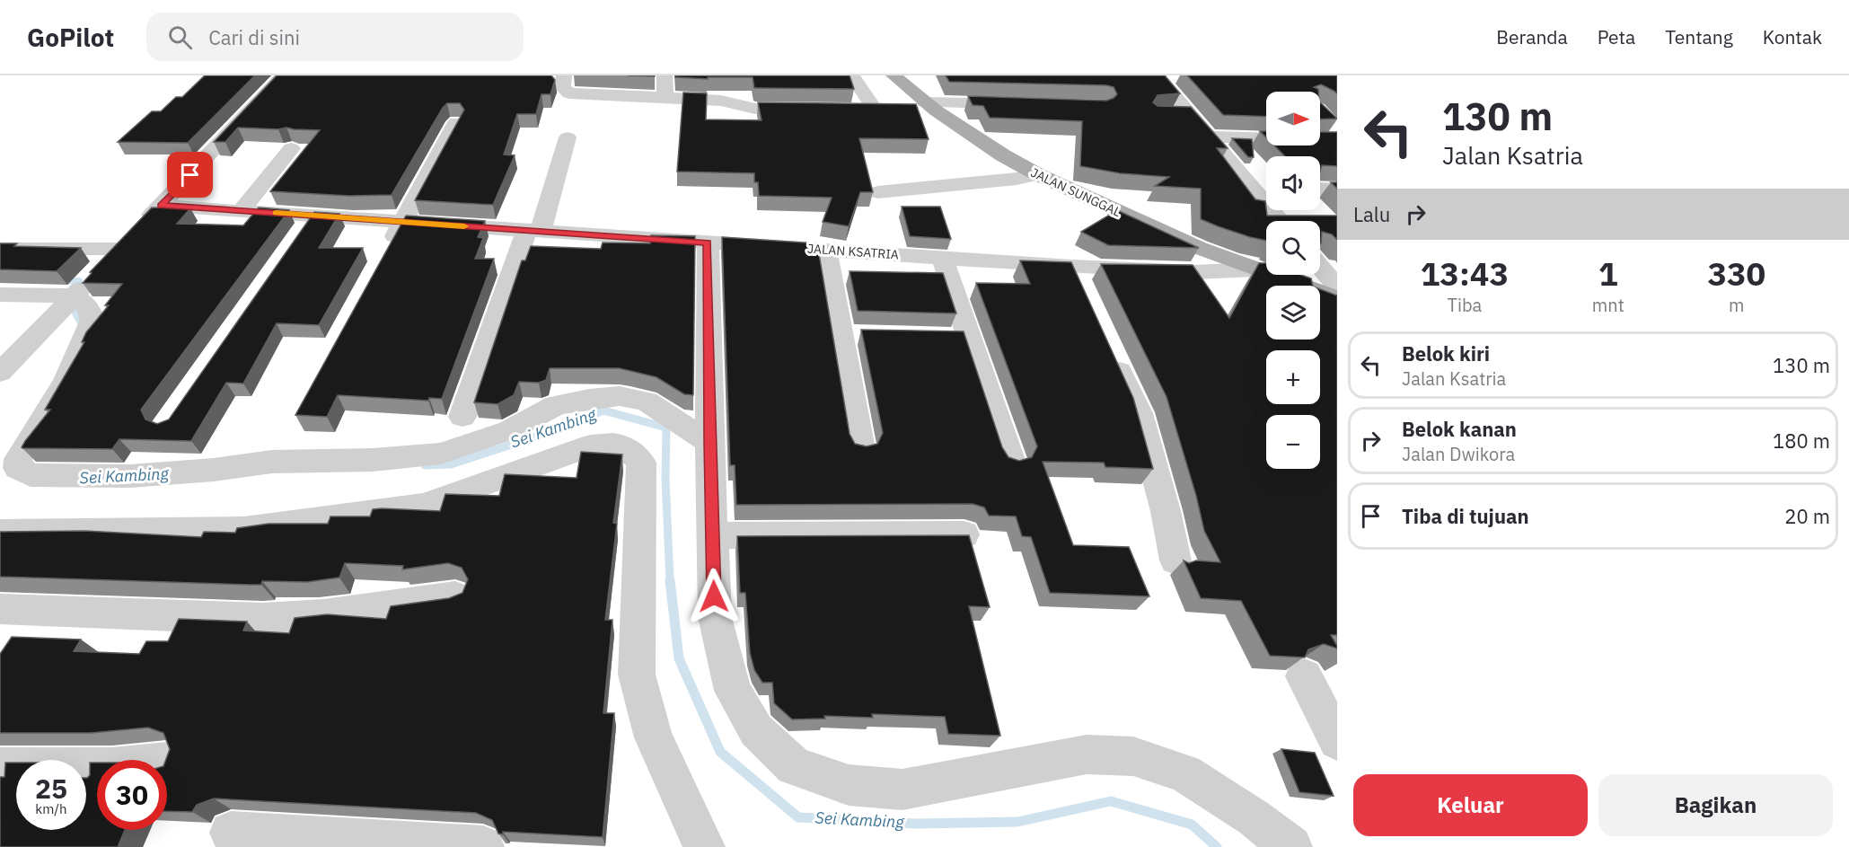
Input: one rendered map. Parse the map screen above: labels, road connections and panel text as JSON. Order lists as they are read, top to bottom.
{
  "streets": {
    "main road": ["JALAN SUNGGAL"],
    "street": ["JALAN KSATRIA"]
  },
  "crossings": [
    ["JALAN SUNGGAL", "JALAN KSATRIA"]
  ],
  "water": ["Sei Kambing"],
  "north": "right",
  "page": {
    "header": "GoPilot",
    "search": "Cari di sini",
    "nav": [
      "Beranda",
      "Peta",
      "Tentang",
      "Kontak"
    ],
    "turn": ["130 m", "Jalan Ksatria"],
    "map_buttons": ["+", "−"],
    "then": "Lalu",
    "eta": [
      "13:43",
      "Tiba",
      "1",
      "mnt",
      "330",
      "m"
    ],
    "list": [
      {
        "name": "Belok kiri",
        "note": "Jalan Ksatria",
        "value": "130 m"
      },
      {
        "name": "Belok kanan",
        "note": "Jalan Dwikora",
        "value": "180 m"
      },
      {
        "name": "Tiba di tujuan",
        "value": "20 m"
      }
    ],
    "speed": "25 km/h",
    "limit": "30",
    "buttons": ["Keluar", "Bagikan"]
  }
}
